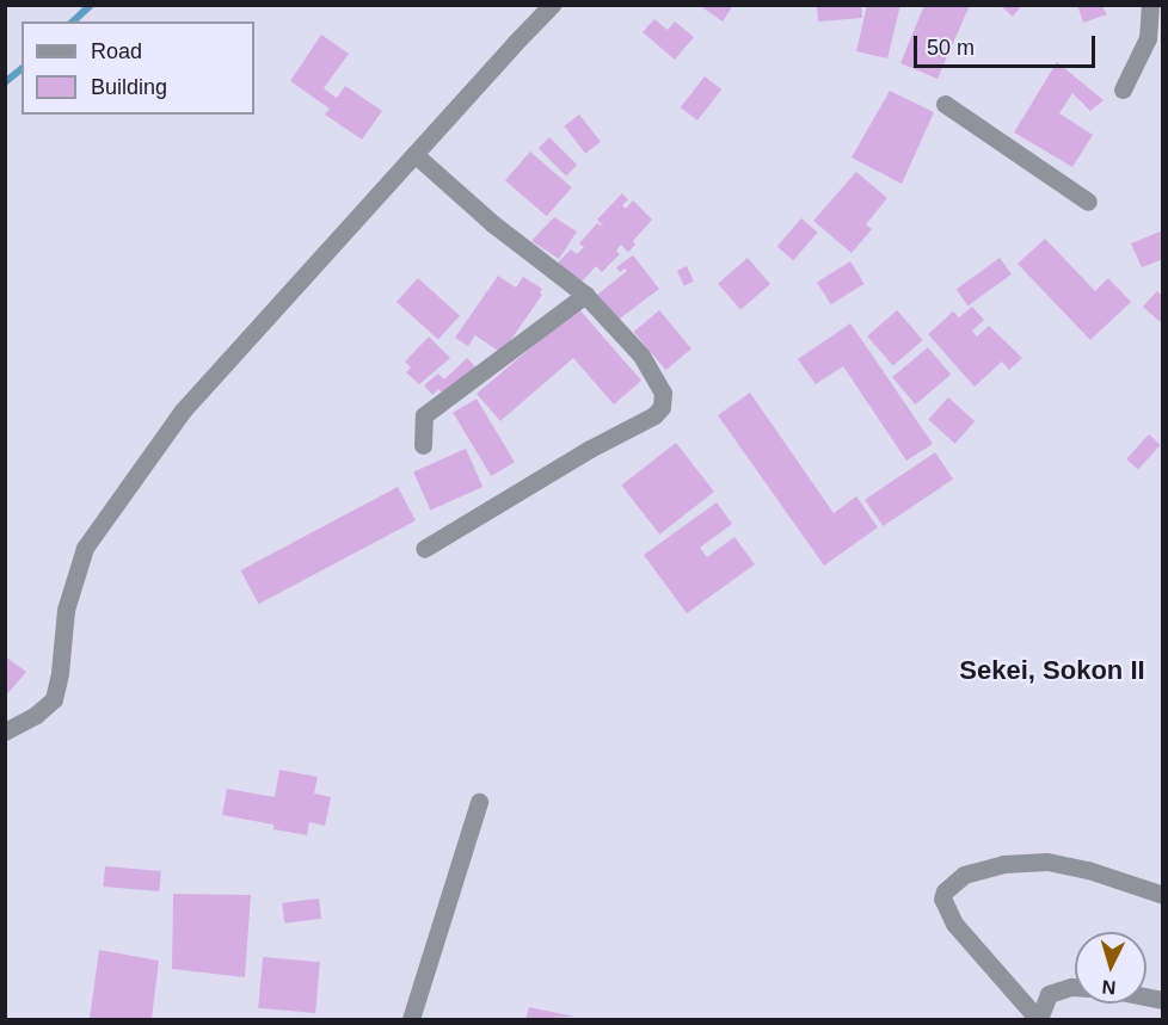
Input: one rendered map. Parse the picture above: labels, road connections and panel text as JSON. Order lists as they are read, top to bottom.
{
  "districts": ["Sekei, Sokon II"],
  "legend": ["Road", "Building"],
  "scale_bar": "50 m",
  "north": "bottom"
}
